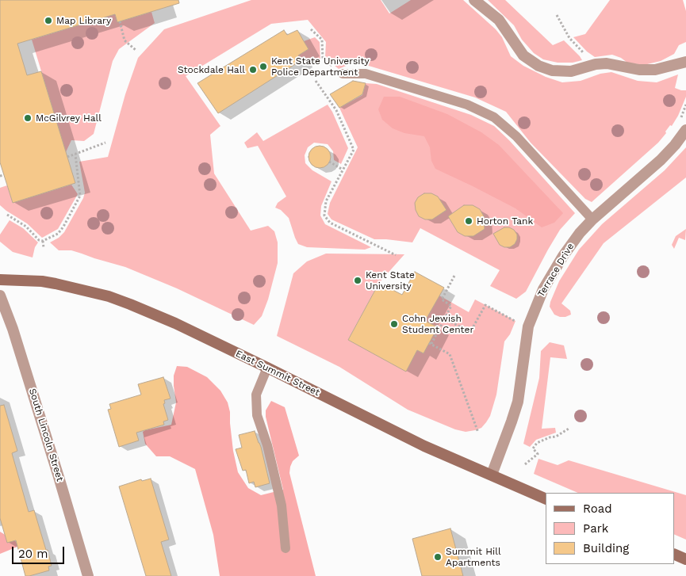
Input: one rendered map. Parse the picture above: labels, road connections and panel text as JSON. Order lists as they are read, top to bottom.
{
  "streets": {
    "main road": ["East Summit Street"],
    "street": ["Terrace Drive", "South Lincoln Street"]
  },
  "crossings": [
    ["Terrace Drive", "East Summit Street"]
  ],
  "places": [
    "Map Library",
    "Kent State University Police Department",
    "Stockdale Hall",
    "McGilvrey Hall",
    "Horton Tank",
    "Kent State University",
    "Cohn Jewish Student Center",
    "Summit Hill Apartments"
  ],
  "legend": ["Road", "Park", "Building"],
  "scale_bar": "20 m"
}
